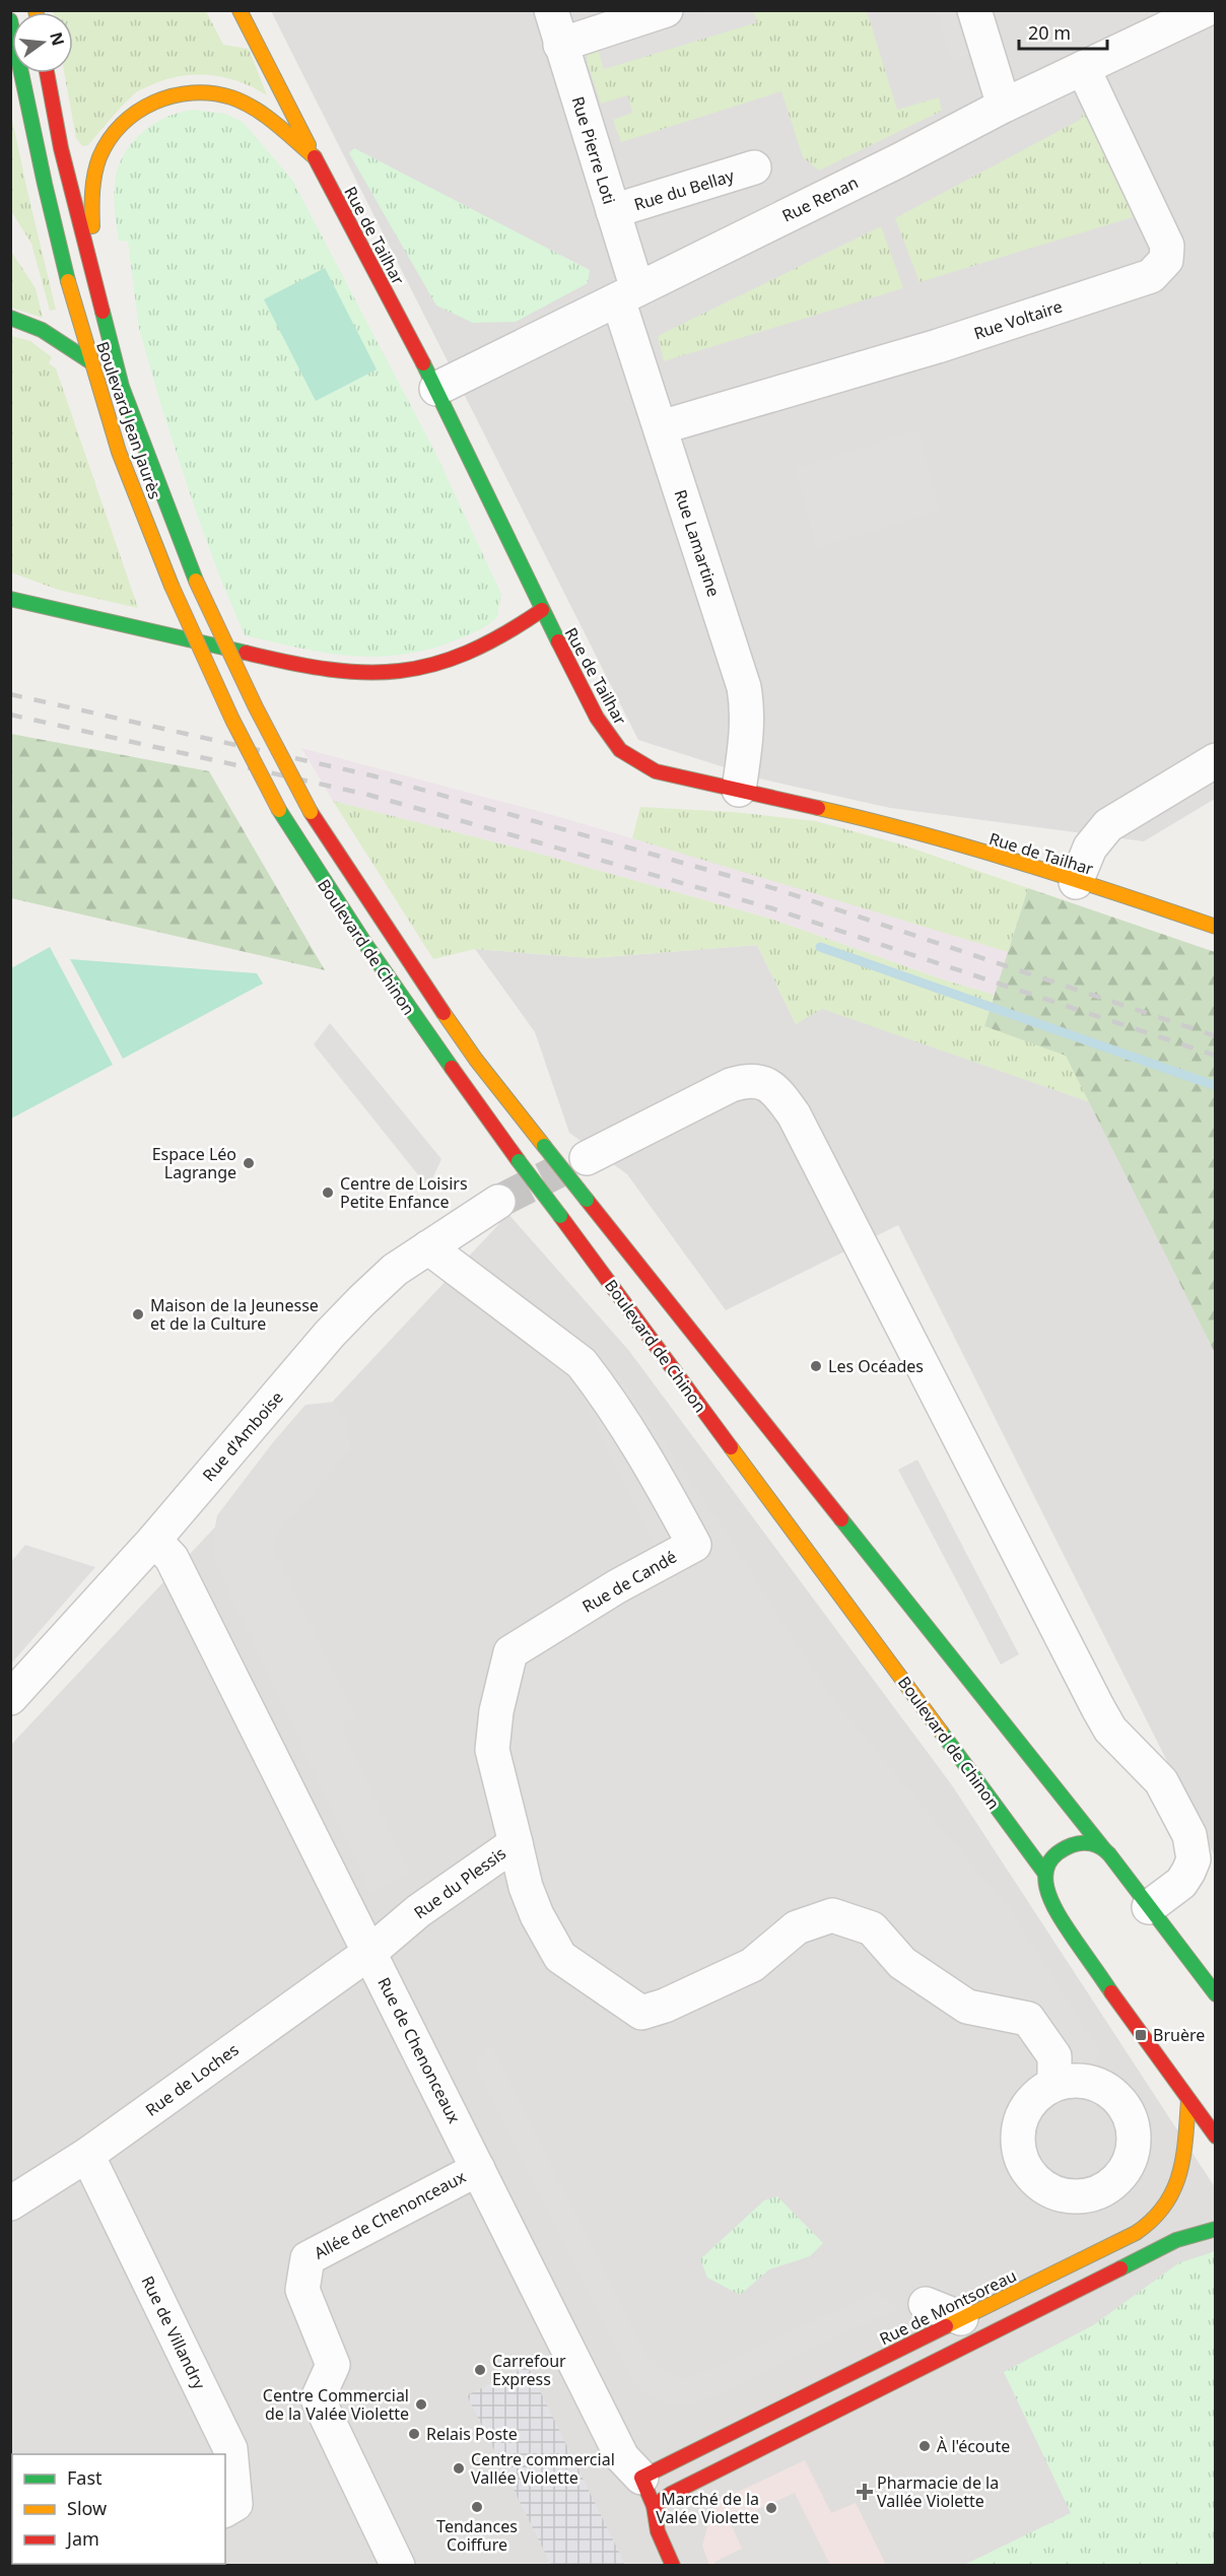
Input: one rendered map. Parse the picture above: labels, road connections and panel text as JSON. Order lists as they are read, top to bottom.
{
  "streets": {
    "main road": [
      "Rue de Tailhar",
      "Boulevard Jean Jaurès",
      "Boulevard de Chinon",
      "Rue de Montsoreau"
    ],
    "street": [
      "Rue Pierre Loti",
      "Rue du Bellay",
      "Rue Renan",
      "Rue Voltaire",
      "Rue Lamartine",
      "Rue d'Amboise",
      "Rue de Candé",
      "Rue du Plessis",
      "Rue de Chenonceaux",
      "Rue de Loches",
      "Allée de Chenonceaux",
      "Rue de Villandry"
    ]
  },
  "crossings": [
    ["Rue Pierre Loti", "Rue du Bellay"],
    ["Rue Pierre Loti", "Rue Renan"],
    ["Rue Pierre Loti", "Rue Lamartine"],
    ["Rue Renan", "Rue de Tailhar"],
    ["Rue Renan", "Rue Voltaire"],
    ["Rue Renan", "Rue Lamartine"],
    ["Rue de Tailhar", "Rue Lamartine"],
    ["Rue Voltaire", "Rue Lamartine"],
    ["Boulevard Jean Jaurès", "Boulevard de Chinon"],
    ["Rue d'Amboise", "Rue de Candé"],
    ["Rue d'Amboise", "Rue de Chenonceaux"],
    ["Rue de Candé", "Rue du Plessis"],
    ["Rue du Plessis", "Rue de Chenonceaux"],
    ["Rue du Plessis", "Rue de Loches"],
    ["Rue de Chenonceaux", "Rue de Loches"],
    ["Rue de Chenonceaux", "Allée de Chenonceaux"],
    ["Rue de Chenonceaux", "Rue de Montsoreau"],
    ["Rue de Loches", "Rue de Villandry"]
  ],
  "places": {
    "other": [
      "Espace Léo Lagrange",
      "Centre de Loisirs Petite Enfance",
      "Maison de la Jeunesse et de la Culture",
      "Les Océades",
      "Carrefour Express",
      "Centre Commercial de la Valée Violette",
      "Relais Poste",
      "À l'écoute",
      "Centre commercial Vallée Violette",
      "Tendances Coiffure",
      "Marché de la Valée Violette"
    ],
    "transit": ["Bruère"],
    "health": ["Pharmacie de la Vallée Violette"]
  },
  "legend": ["Fast", "Slow", "Jam"],
  "scale_bar": "20 m",
  "north": "right"
}
